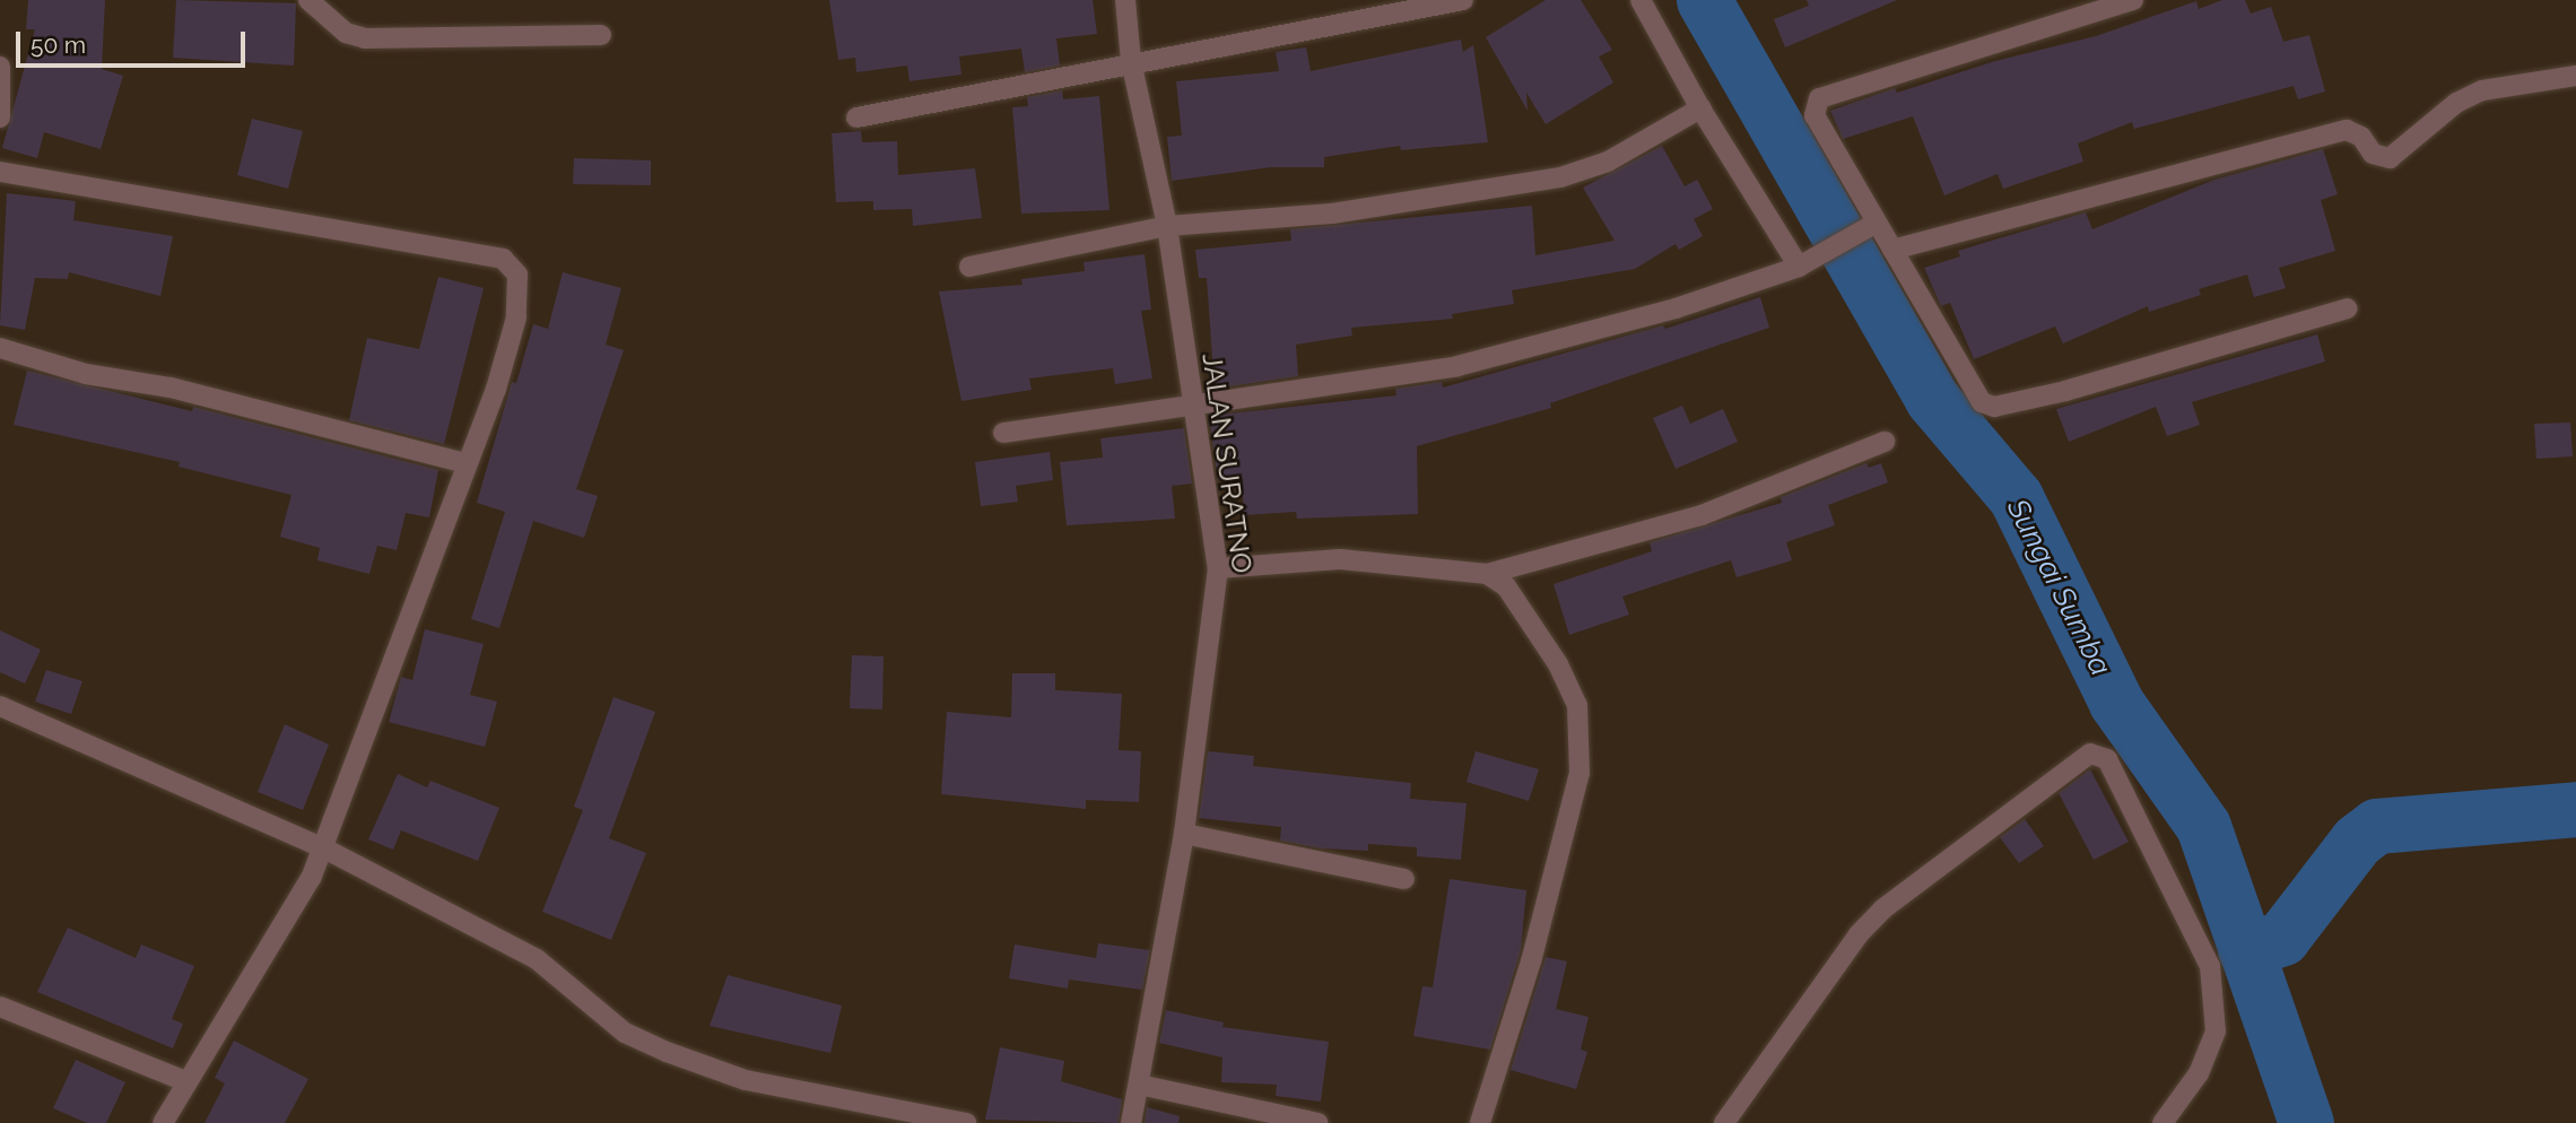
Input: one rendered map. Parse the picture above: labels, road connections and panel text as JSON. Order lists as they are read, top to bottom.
{
  "streets": {
    "street": ["JALAN SURATNO"]
  },
  "water": ["Sungai Sumba"],
  "scale_bar": "50 m"
}
